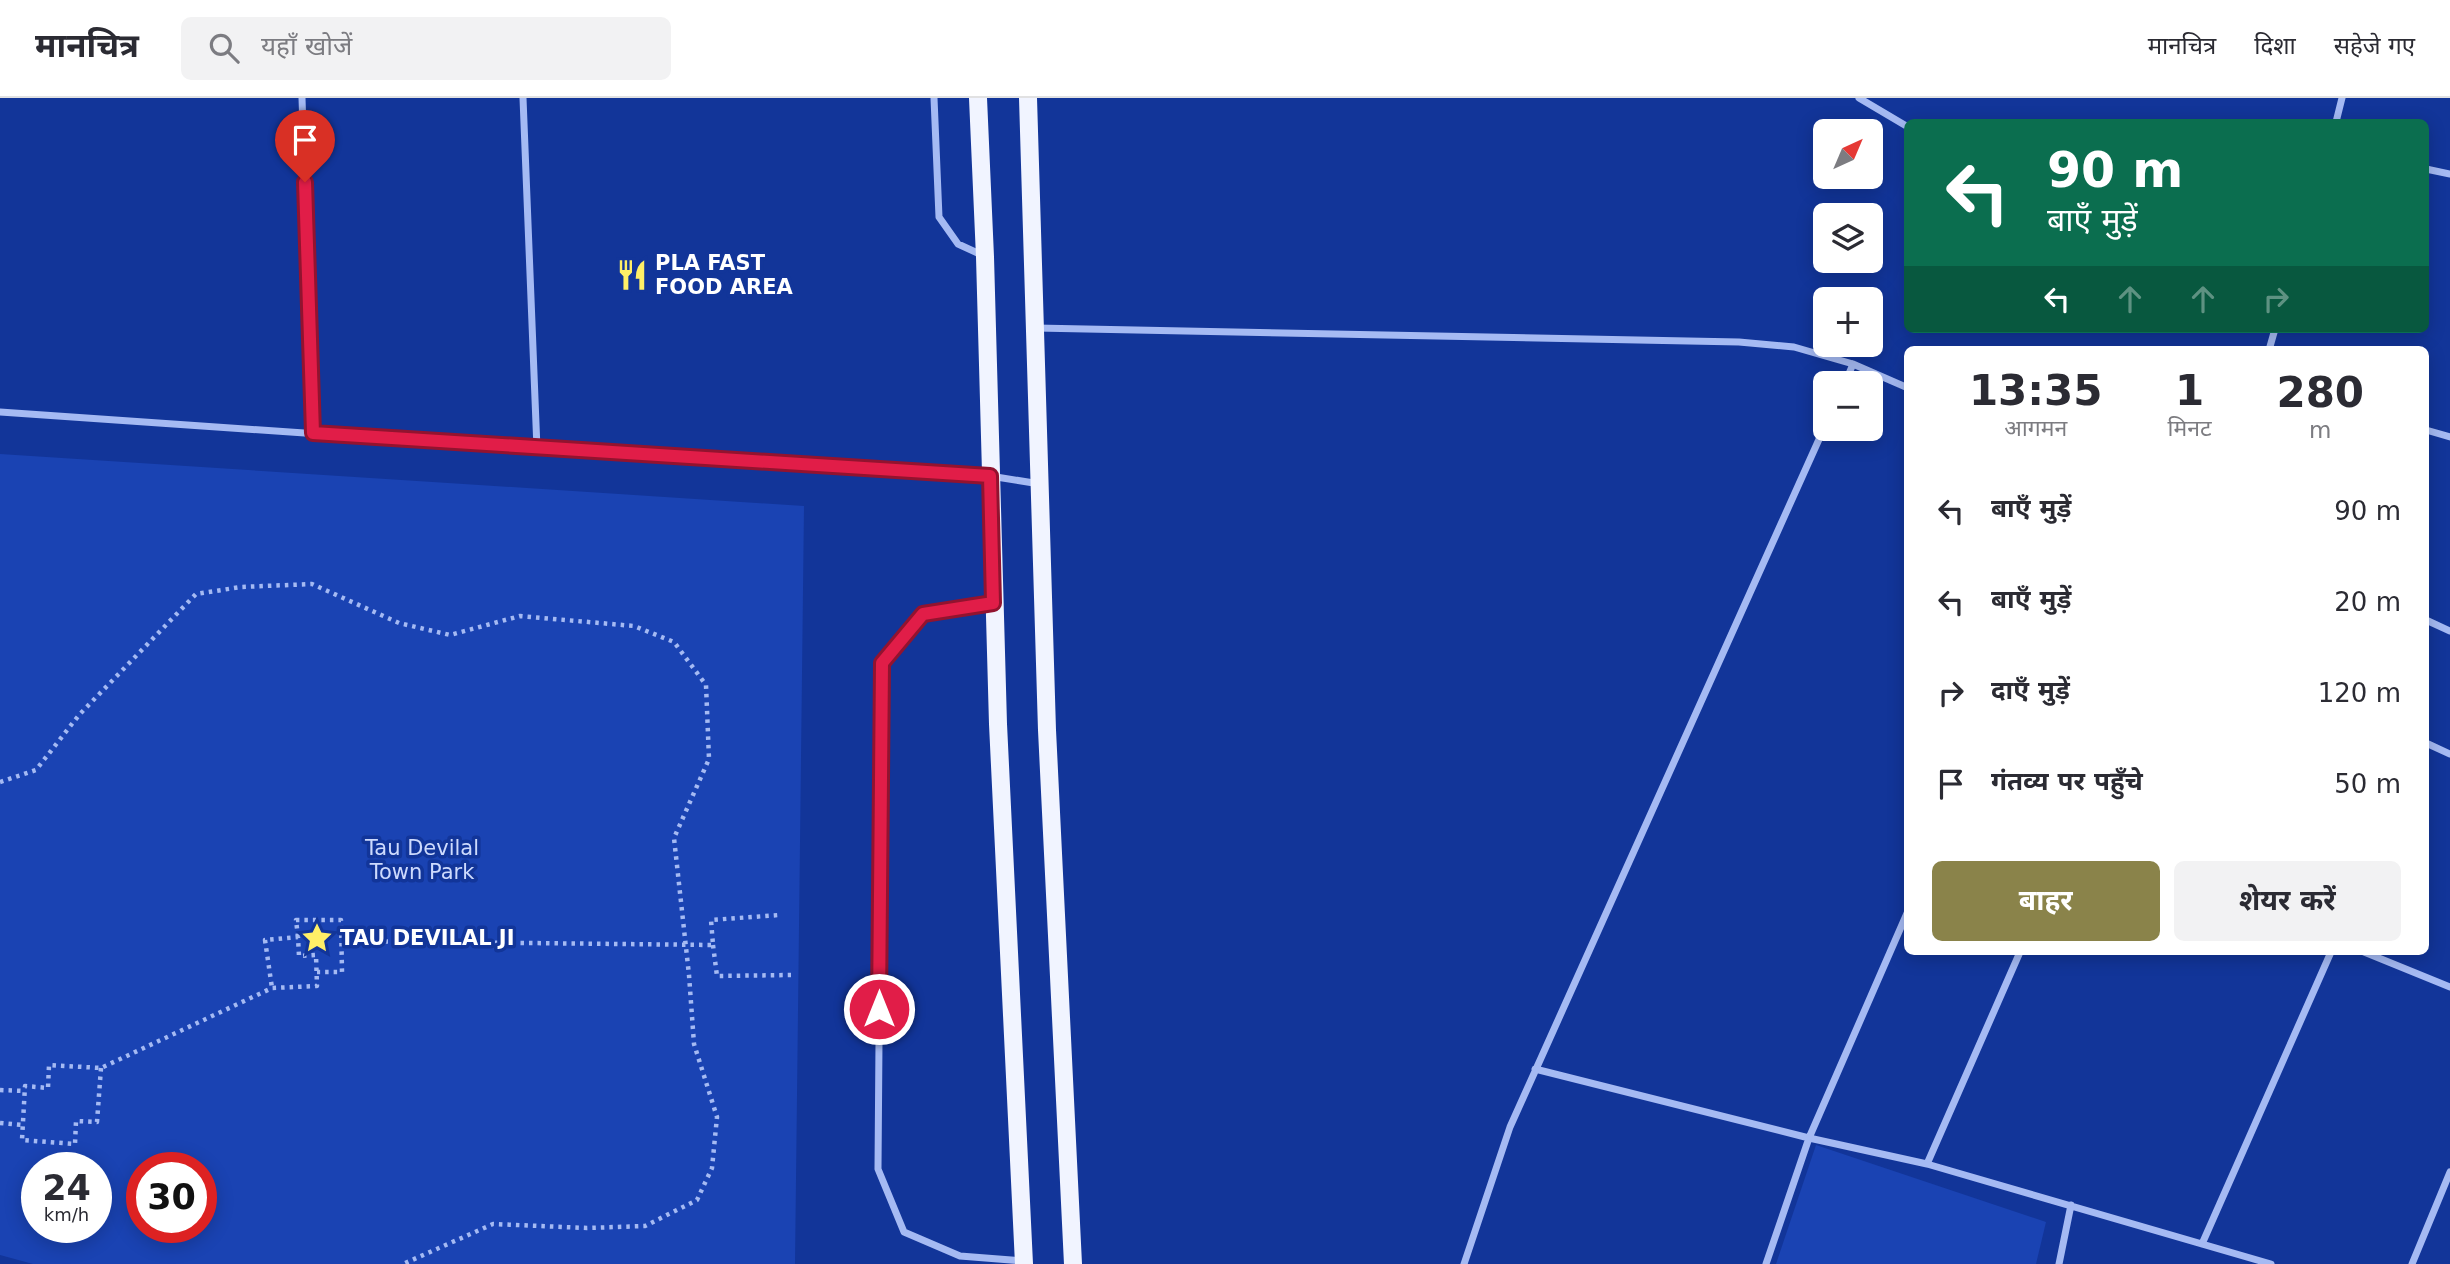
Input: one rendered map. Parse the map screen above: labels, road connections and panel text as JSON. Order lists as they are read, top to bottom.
{
  "parks": ["Tau Devilal Town Park"],
  "places": {
    "restaurant": ["PLA FAST FOOD AREA"],
    "place": ["TAU DEVILAL JI"]
  },
  "north": "top right",
  "page": {
    "header": "मानचित्र",
    "search": "यहाँ खोजें",
    "nav": ["मानचित्र", "दिशा", "सहेजे गए"],
    "map_buttons": ["+", "−"],
    "turn": ["90 m", "बाएँ मुड़ें"],
    "eta": [
      "13:35",
      "आगमन",
      "1",
      "मिनट",
      "280",
      "m"
    ],
    "list": [
      {
        "name": "बाएँ मुड़ें",
        "value": "90 m"
      },
      {
        "name": "बाएँ मुड़ें",
        "value": "20 m"
      },
      {
        "name": "दाएँ मुड़ें",
        "value": "120 m"
      },
      {
        "name": "गंतव्य पर पहुँचे",
        "value": "50 m"
      }
    ],
    "buttons": ["बाहर", "शेयर करें"],
    "speed": "24 km/h",
    "limit": "30"
  }
}
